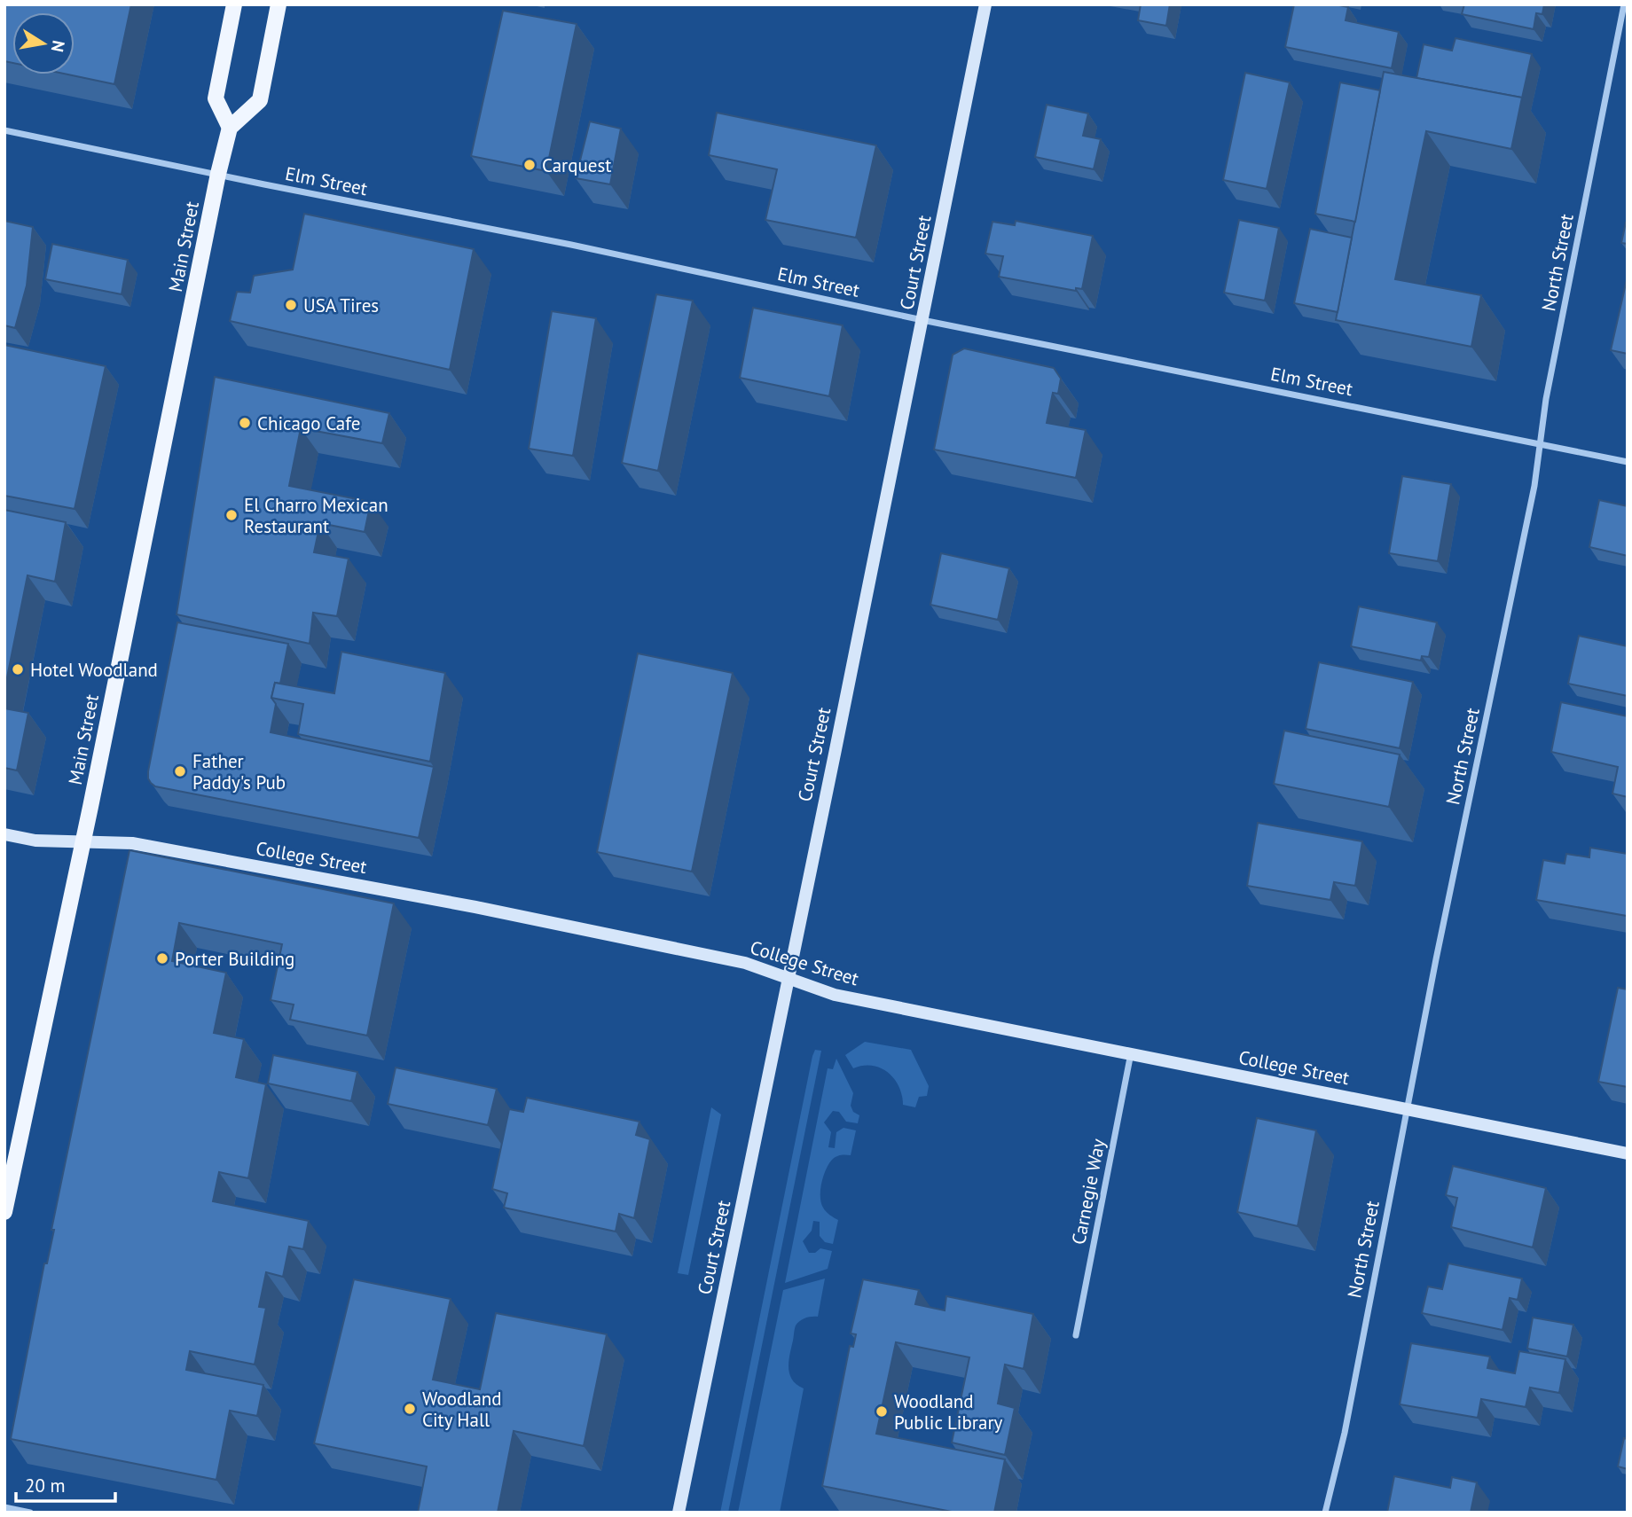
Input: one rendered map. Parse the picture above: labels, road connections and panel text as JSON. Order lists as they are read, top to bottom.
{
  "streets": {
    "main road": ["Main Street"],
    "street": [
      "Elm Street",
      "Court Street",
      "North Street",
      "College Street",
      "Carnegie Way"
    ]
  },
  "crossings": [
    ["Elm Street", "Main Street"],
    ["Elm Street", "Court Street"],
    ["Elm Street", "North Street"],
    ["Main Street", "College Street"],
    ["Court Street", "College Street"],
    ["North Street", "College Street"],
    ["College Street", "Carnegie Way"]
  ],
  "places": [
    "Carquest",
    "USA Tires",
    "Chicago Cafe",
    "El Charro Mexican Restaurant",
    "Hotel Woodland",
    "Father Paddy's Pub",
    "Porter Building",
    "Woodland City Hall",
    "Woodland Public Library"
  ],
  "scale_bar": "20 m",
  "north": "right"
}
